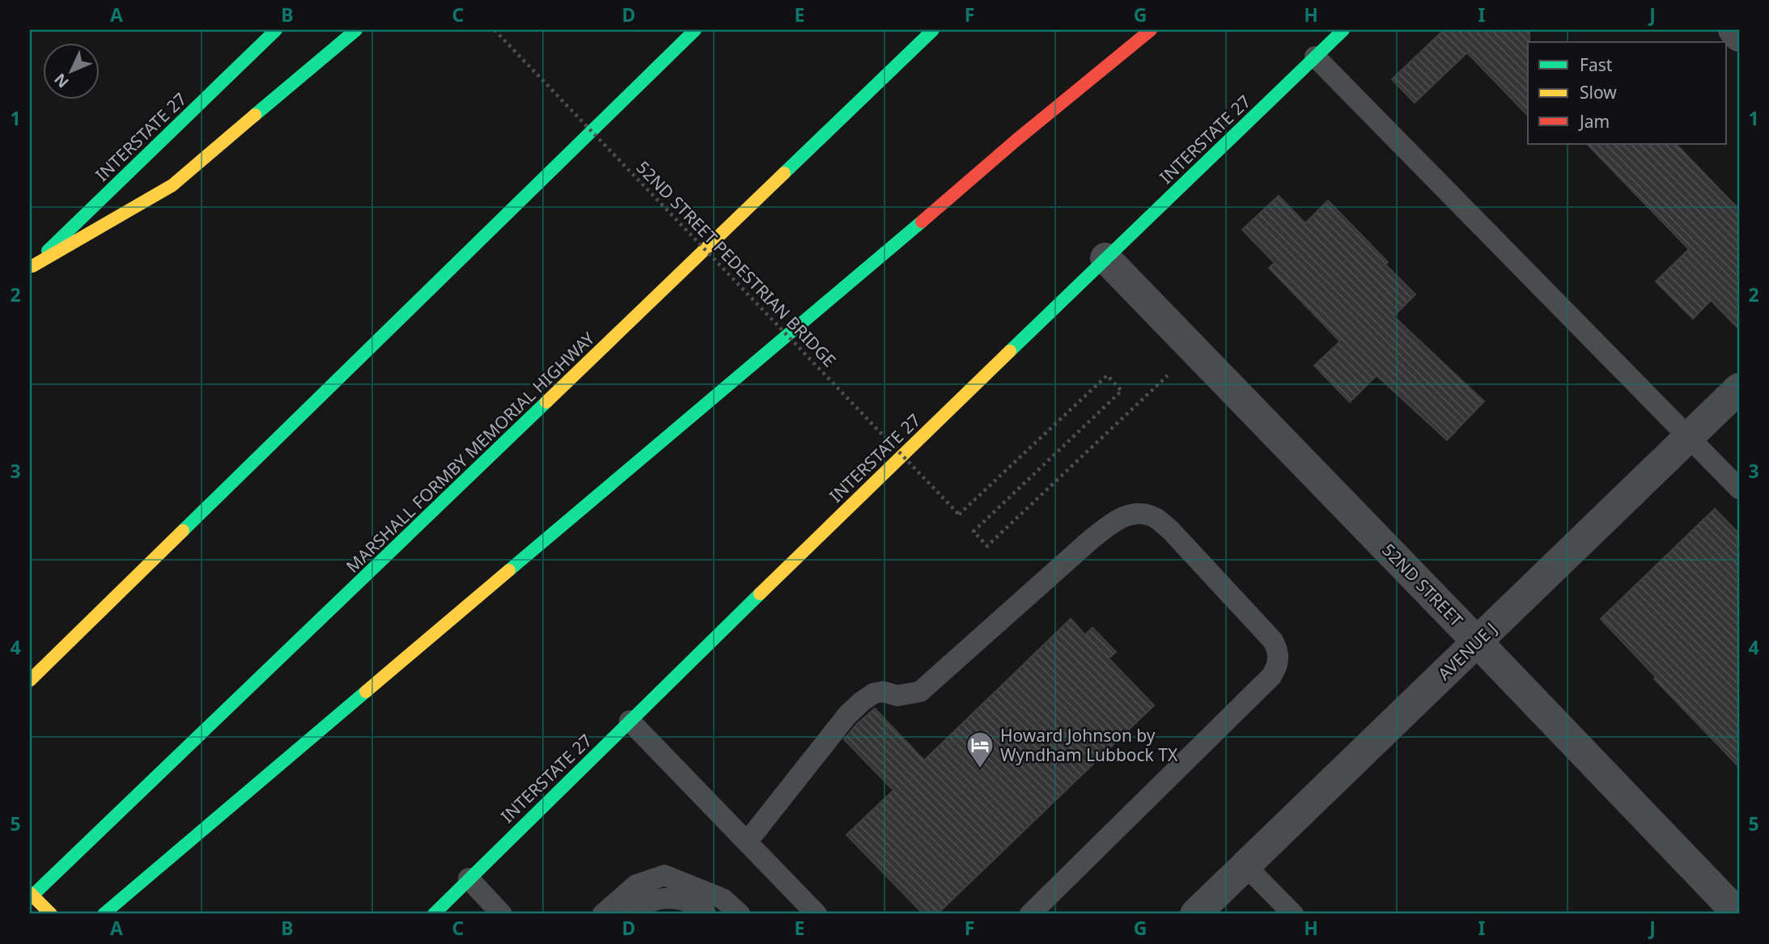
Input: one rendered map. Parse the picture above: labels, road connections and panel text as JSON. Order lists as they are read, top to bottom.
{
  "streets": {
    "main road": ["INTERSTATE 27", "MARSHALL FORMBY MEMORIAL HIGHWAY"],
    "street": ["52ND STREET", "AVENUE J"],
    "path": ["52ND STREET PEDESTRIAN BRIDGE"]
  },
  "crossings": [
    ["INTERSTATE 27", "52ND STREET"],
    ["52ND STREET PEDESTRIAN BRIDGE", "52ND STREET"],
    ["52ND STREET", "AVENUE J"]
  ],
  "places": {
    "hotel": ["Howard Johnson by Wyndham Lubbock TX"]
  },
  "legend": ["Fast", "Slow", "Jam"],
  "north": "bottom left",
  "grid": {
    "columns": [
      "A",
      "B",
      "C",
      "D",
      "E",
      "F",
      "G",
      "H",
      "I",
      "J"
    ],
    "rows": [
      "1",
      "2",
      "3",
      "4",
      "5"
    ]
  }
}
